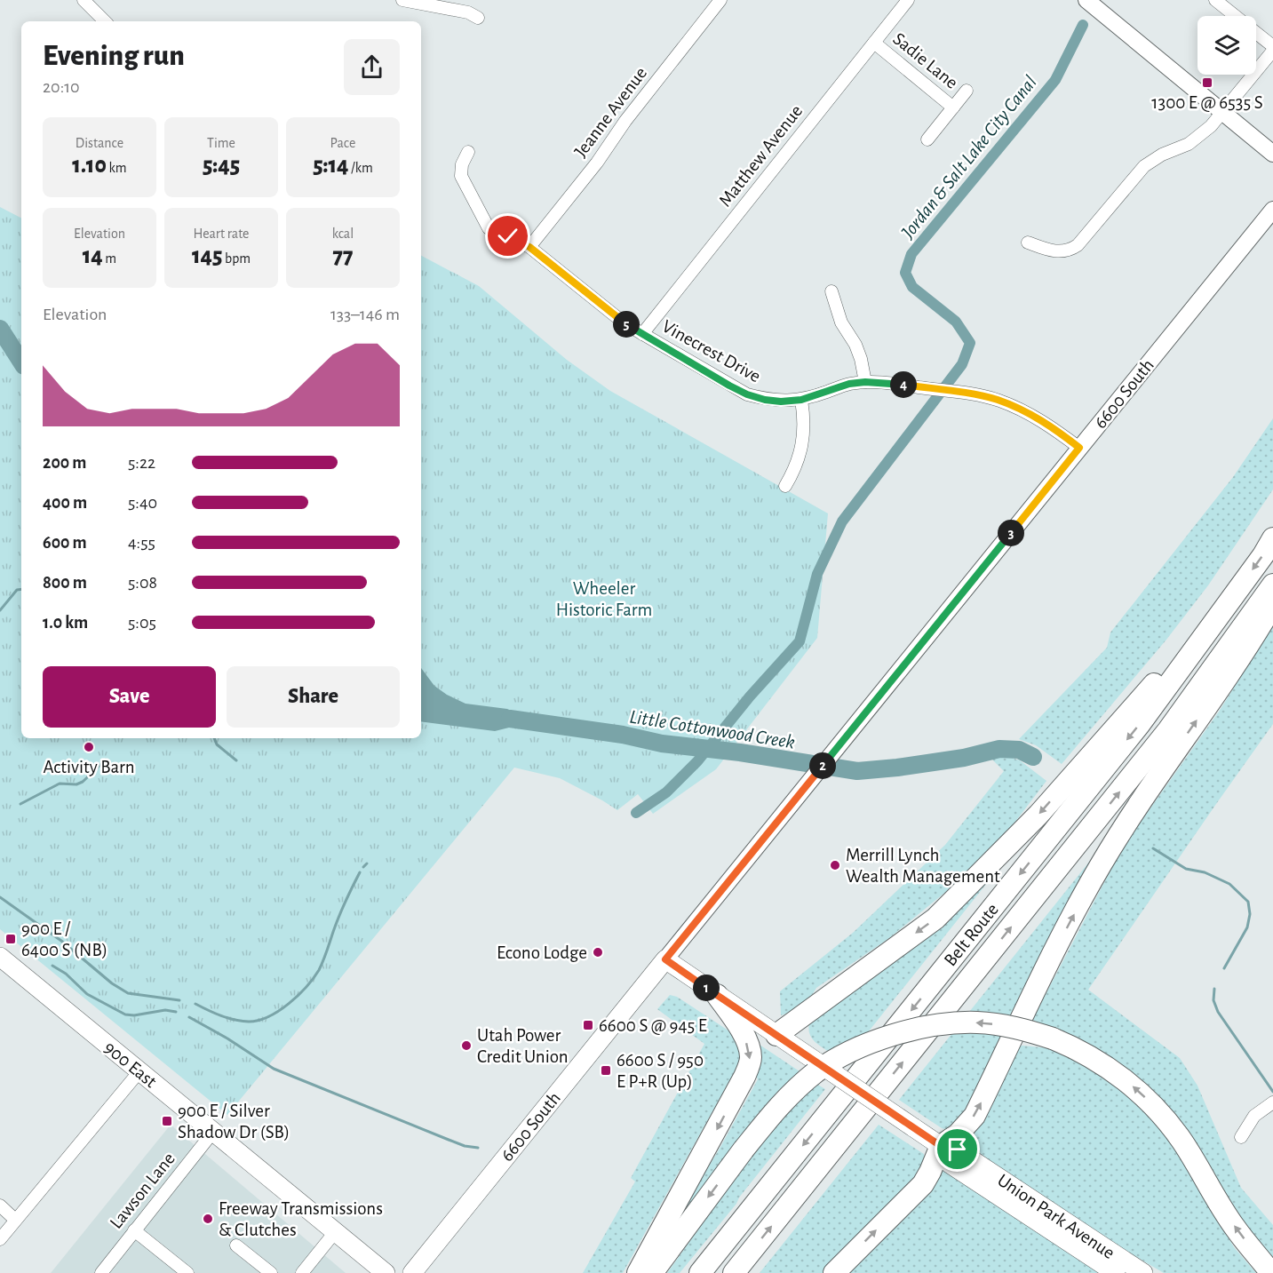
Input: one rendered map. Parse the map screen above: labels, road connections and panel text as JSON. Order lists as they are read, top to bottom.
{
  "streets": {
    "highway": ["Belt Route"],
    "main road": ["6600 South", "900 East", "Union Park Avenue"],
    "street": [
      "Sadie Lane",
      "Jeanne Avenue",
      "Matthew Avenue",
      "Vinecrest Drive",
      "Lawson Lane"
    ]
  },
  "crossings": [
    ["Sadie Lane", "Matthew Avenue"],
    ["Jeanne Avenue", "Vinecrest Drive"],
    ["Matthew Avenue", "Vinecrest Drive"],
    ["Vinecrest Drive", "6600 South"],
    ["6600 South", "Union Park Avenue"],
    ["900 East", "Lawson Lane"]
  ],
  "water": ["Jordan & Salt Lake City Canal", "Little Cottonwood Creek"],
  "parks": ["Wheeler Historic Farm"],
  "places": {
    "transit": [
      "1300 E @ 6535 S",
      "900 E / 6400 S (NB)",
      "6600 S @ 945 E",
      "6600 S / 950 E P+R (Up)",
      "900 E / Silver Shadow Dr (SB)"
    ],
    "other": [
      "Activity Barn",
      "Merrill Lynch Wealth Management",
      "Econo Lodge",
      "Utah Power Credit Union",
      "Freeway Transmissions & Clutches"
    ]
  },
  "page": {
    "heading": ["Evening run", "20:10"],
    "stats": [
      ["Distance", "1.10 km"],
      ["Time", "5:45"],
      ["Pace", "5:14 /km"],
      ["Elevation", "14 m"],
      ["Heart rate", "145 bpm"],
      ["kcal", "77"]
    ],
    "chart": ["Elevation", "133–146 m"],
    "pins": [
      "5",
      "4",
      "3",
      "2",
      "1"
    ],
    "list": [
      {
        "name": "200 m",
        "note": "5:22"
      },
      {
        "name": "400 m",
        "note": "5:40"
      },
      {
        "name": "600 m",
        "note": "4:55"
      },
      {
        "name": "800 m",
        "note": "5:08"
      },
      {
        "name": "1.0 km",
        "note": "5:05"
      }
    ],
    "buttons": ["Save", "Share"]
  }
}
